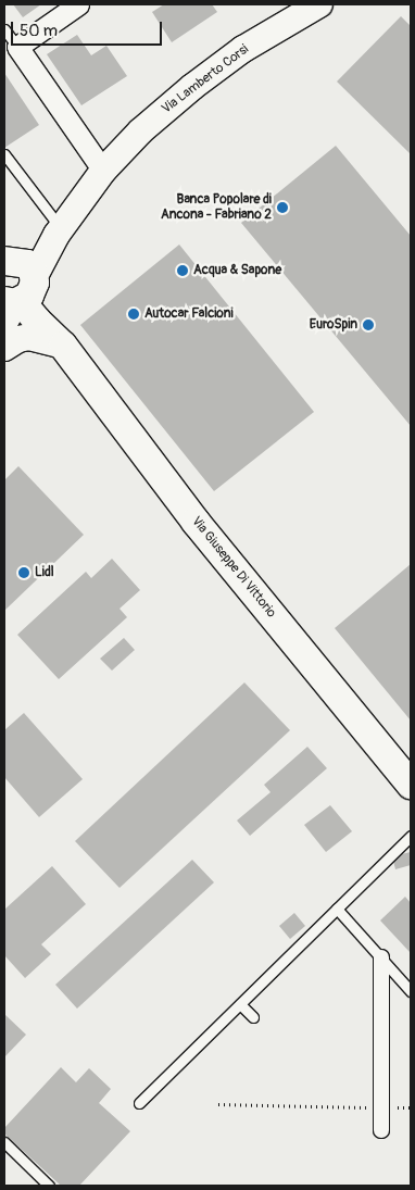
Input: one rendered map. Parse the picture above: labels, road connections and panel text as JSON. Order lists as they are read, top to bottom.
{
  "streets": {
    "main road": ["Via Giuseppe Di Vittorio"],
    "street": ["Via Lamberto Corsi"]
  },
  "crossings": [
    ["Via Lamberto Corsi", "Via Giuseppe Di Vittorio"]
  ],
  "places": [
    "Banca Popolare di Ancona - Fabriano 2",
    "Acqua & Sapone",
    "Autocar Falcioni",
    "EuroSpin",
    "Lidl"
  ],
  "scale_bar": "50 m"
}
